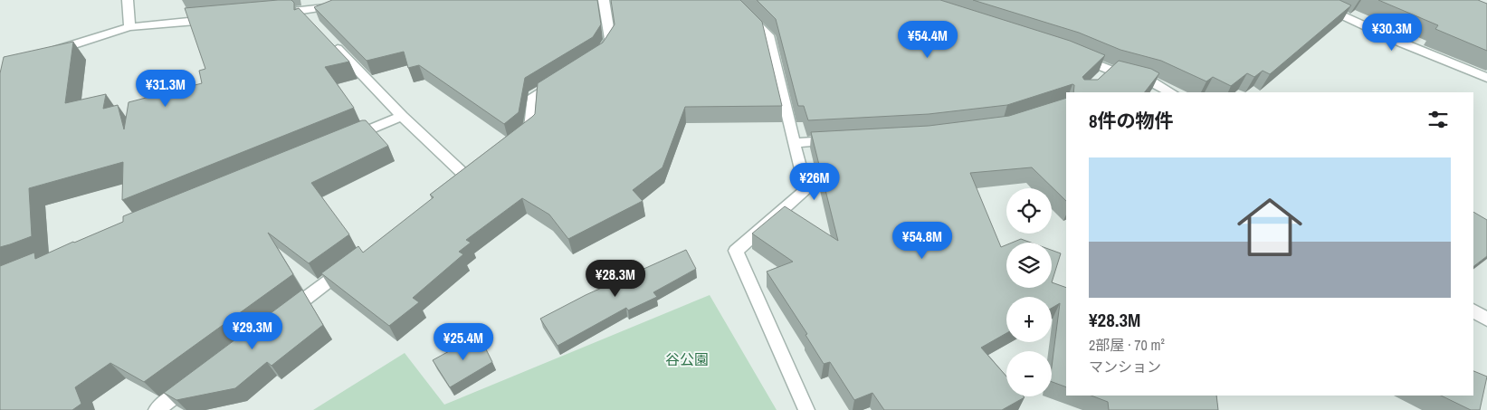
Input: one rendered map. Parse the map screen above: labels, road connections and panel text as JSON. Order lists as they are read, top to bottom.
{
  "parks": ["谷公園"],
  "page": {
    "price": [
      "¥30.3M",
      "¥54.4M",
      "¥31.3M",
      "¥26M",
      "¥54.8M",
      "¥28.3M",
      "¥29.3M",
      "¥25.4M"
    ],
    "heading": "8件の物件",
    "list": [
      {
        "name": "¥28.3M",
        "note": "2部屋 · 70 m² · マンション"
      }
    ],
    "map_buttons": ["+", "−"]
  }
}
